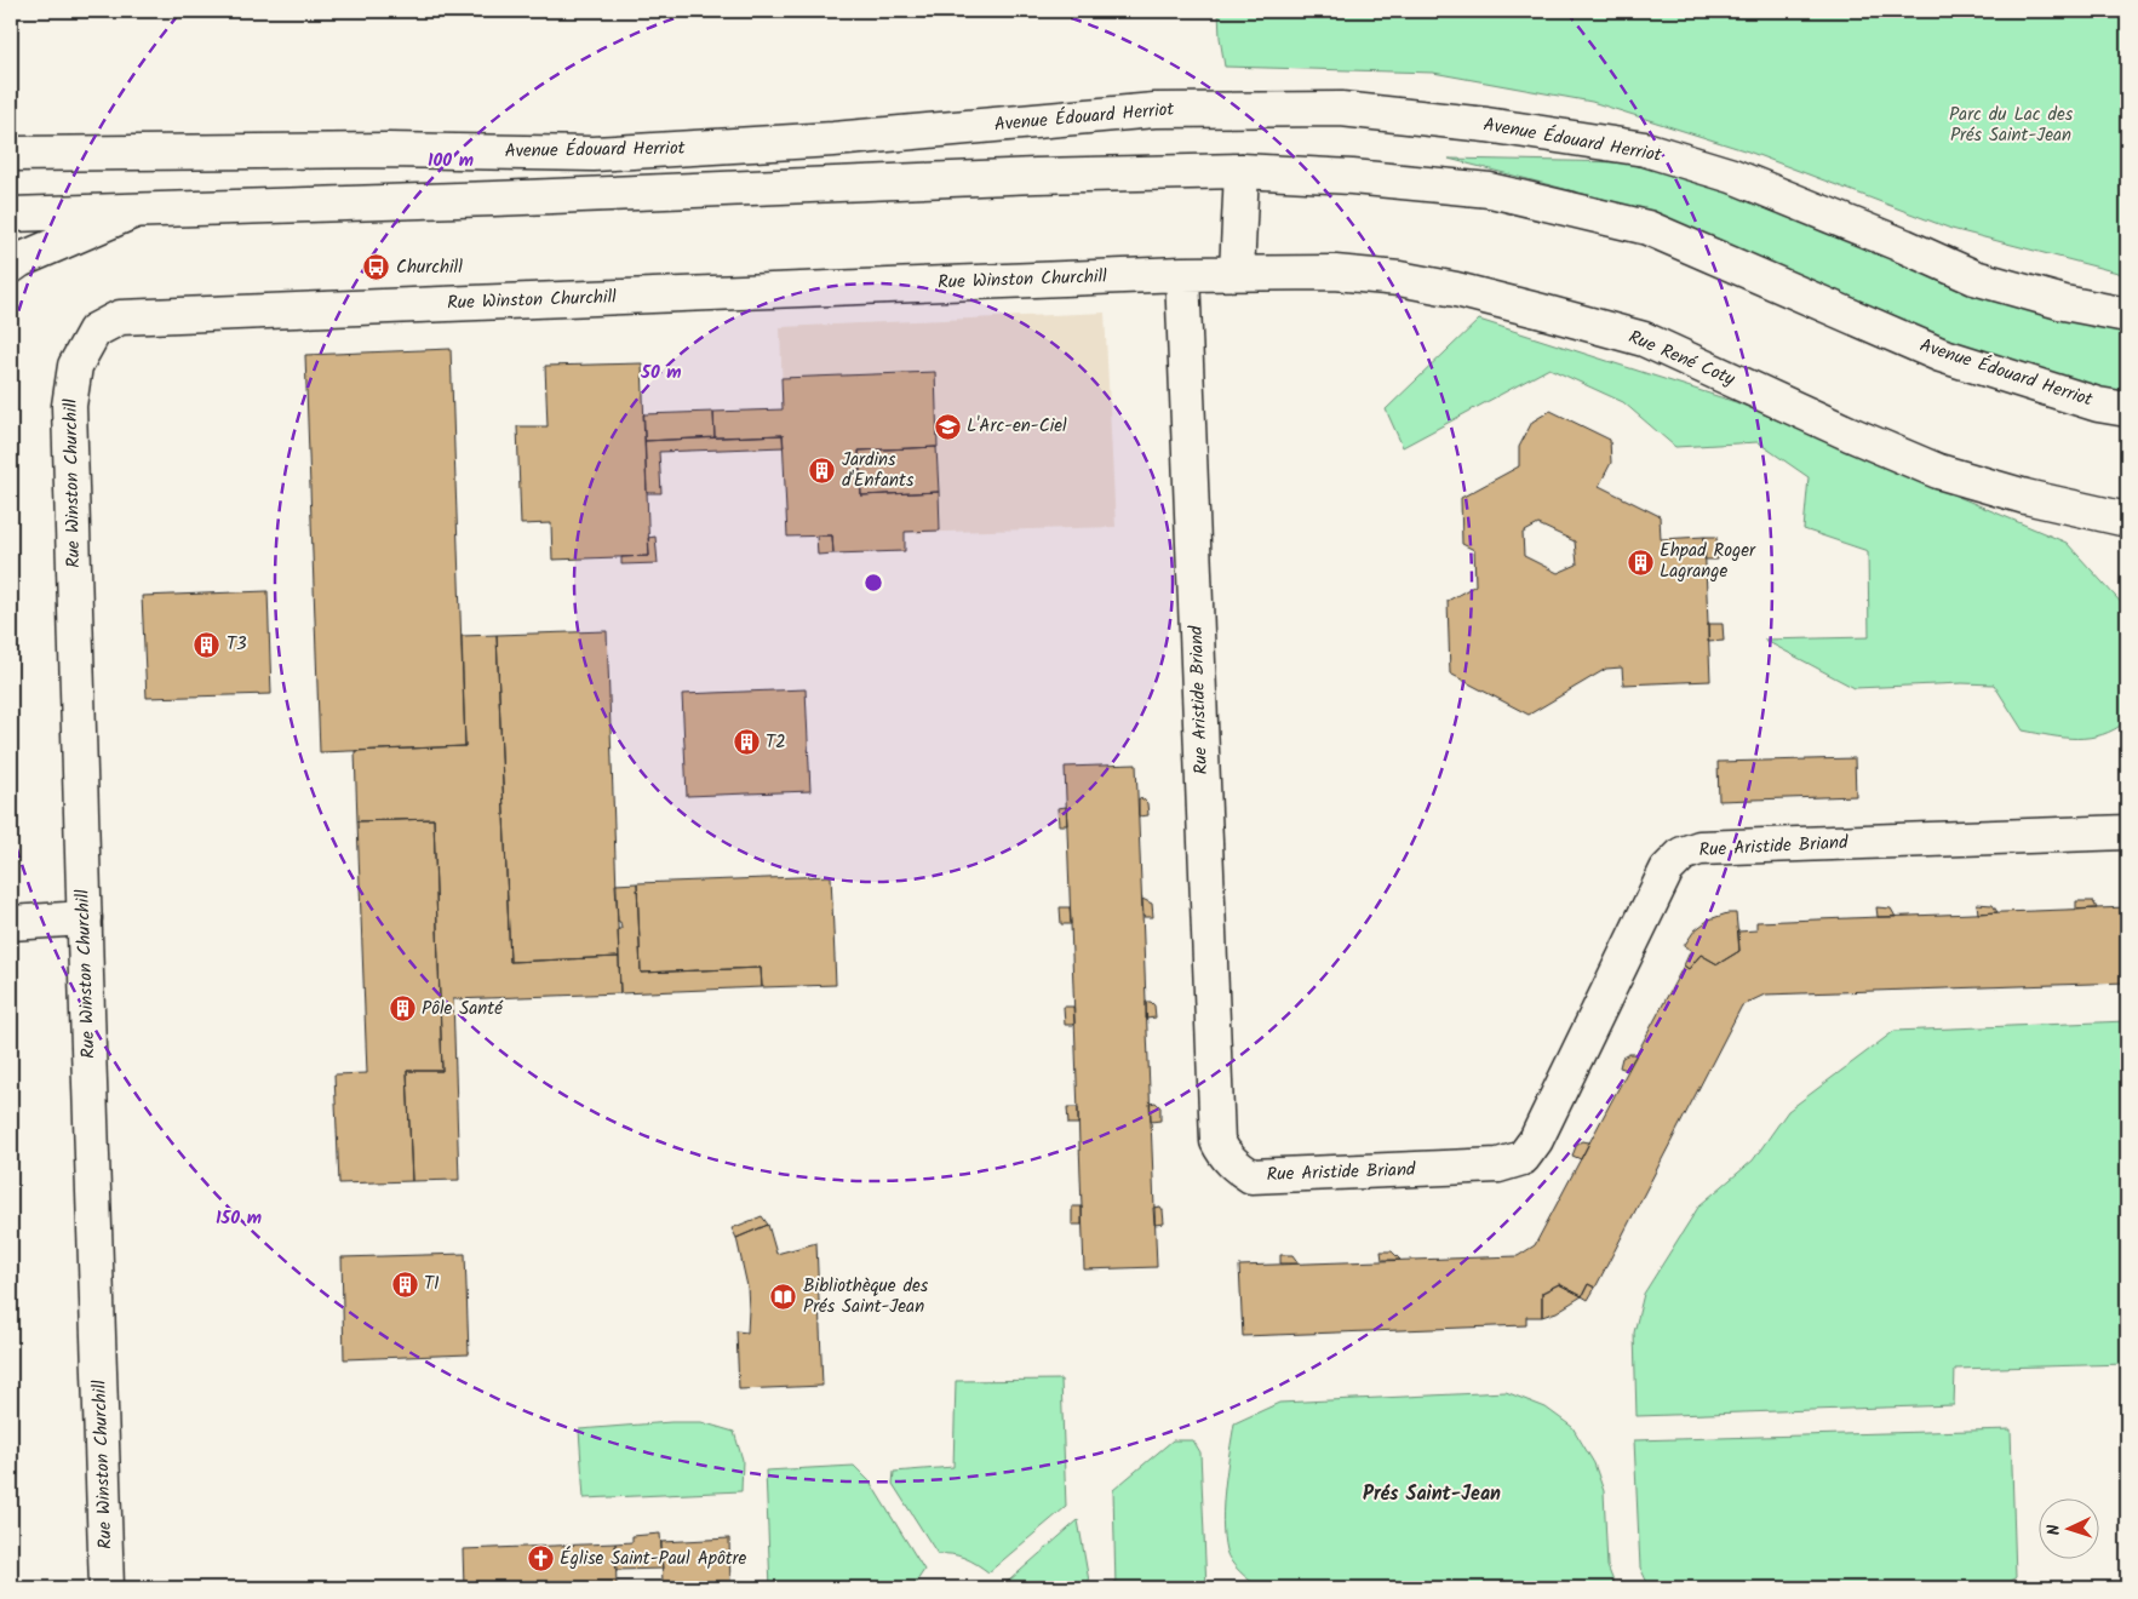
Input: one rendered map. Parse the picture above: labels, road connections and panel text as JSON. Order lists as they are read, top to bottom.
{
  "streets": {
    "street": [
      "Avenue Édouard Herriot",
      "Rue Winston Churchill",
      "Rue René Coty",
      "Rue Aristide Briand"
    ]
  },
  "crossings": [
    ["Rue Winston Churchill", "Rue René Coty"],
    ["Rue Winston Churchill", "Rue Aristide Briand"],
    ["Rue René Coty", "Rue Aristide Briand"]
  ],
  "districts": ["Prés Saint-Jean"],
  "parks": ["Parc du Lac des Prés Saint-Jean"],
  "places": {
    "bus stop": ["Churchill"],
    "school or university": ["L'Arc-en-Ciel"],
    "building": [
      "Jardins d'Enfants",
      "Ehpad Roger Lagrange",
      "T3",
      "T2",
      "Pôle Santé",
      "T1"
    ],
    "library": ["Bibliothèque des Prés Saint-Jean"],
    "church": ["Église Saint-Paul Apôtre"]
  },
  "north": "left",
  "rings": ["100 m", "50 m", "150 m"]
}
